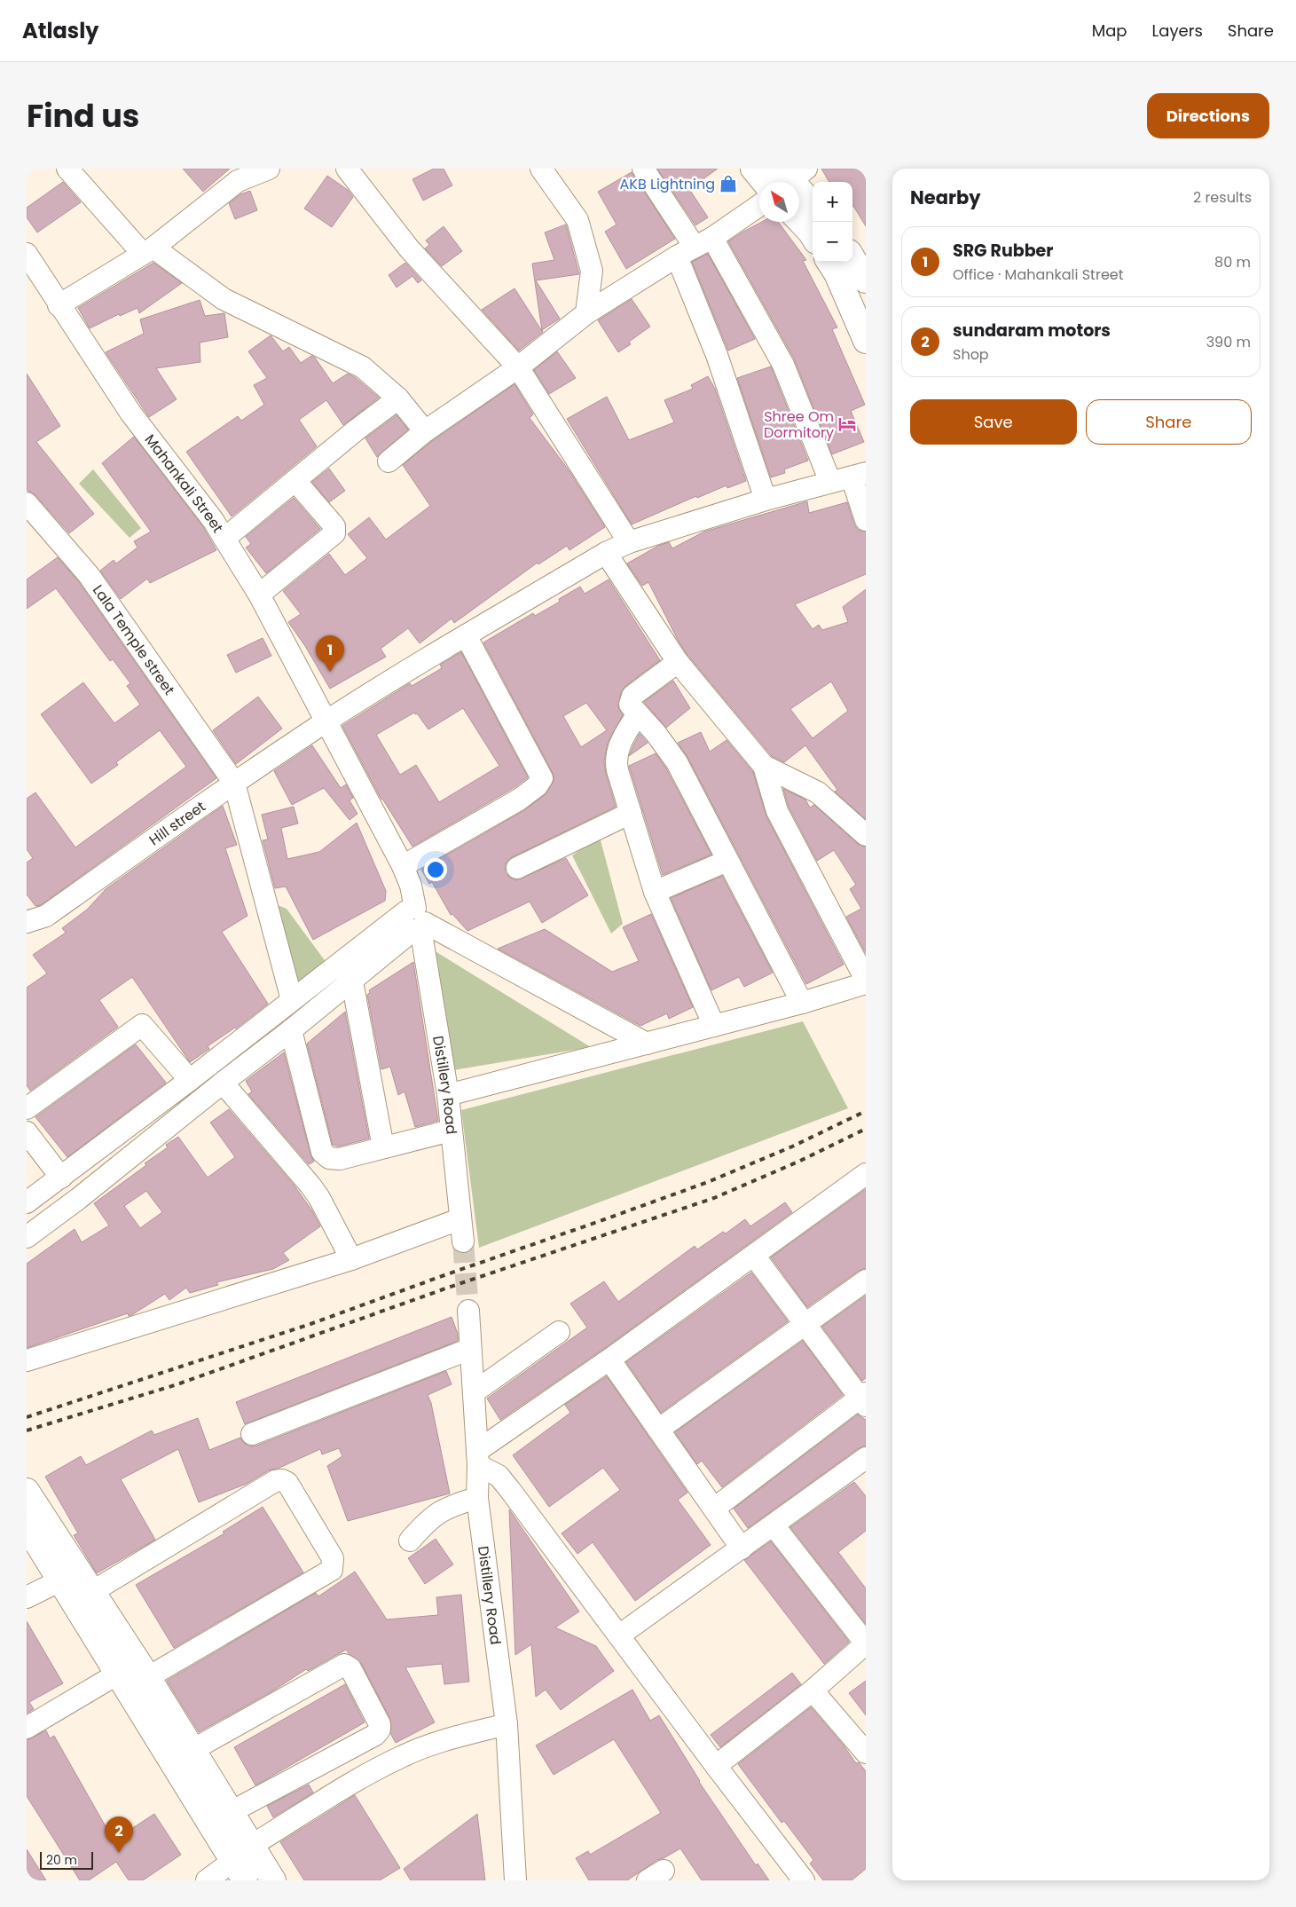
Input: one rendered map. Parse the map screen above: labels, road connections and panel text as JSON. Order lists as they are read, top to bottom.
{
  "streets": {
    "street": [
      "Mahankali Street",
      "Lala Temple street",
      "Hill street",
      "Distillery Road"
    ]
  },
  "crossings": [
    ["Mahankali Street", "Hill street"],
    ["Mahankali Street", "Distillery Road"],
    ["Lala Temple street", "Hill street"],
    ["Hill street", "Distillery Road"]
  ],
  "places": {
    "shop": ["AKB Lightning"],
    "hotel": ["Shree Om Dormitory"]
  },
  "scale_bar": "20 m",
  "north": "top left",
  "page": {
    "header": "Atlasly",
    "nav": ["Map", "Layers", "Share"],
    "title": "Find us",
    "buttons": [
      "Directions",
      ["Save", "Share"]
    ],
    "heading": ["Nearby", "2 results"],
    "map_buttons": ["+", "−"],
    "list": [
      {
        "mark": "1",
        "name": "SRG Rubber",
        "note": "Office · Mahankali Street",
        "value": "80 m"
      },
      {
        "mark": "2",
        "name": "sundaram motors",
        "note": "Shop",
        "value": "390 m"
      }
    ],
    "pins": ["1", "2"],
    "scale": "20 m"
  }
}
